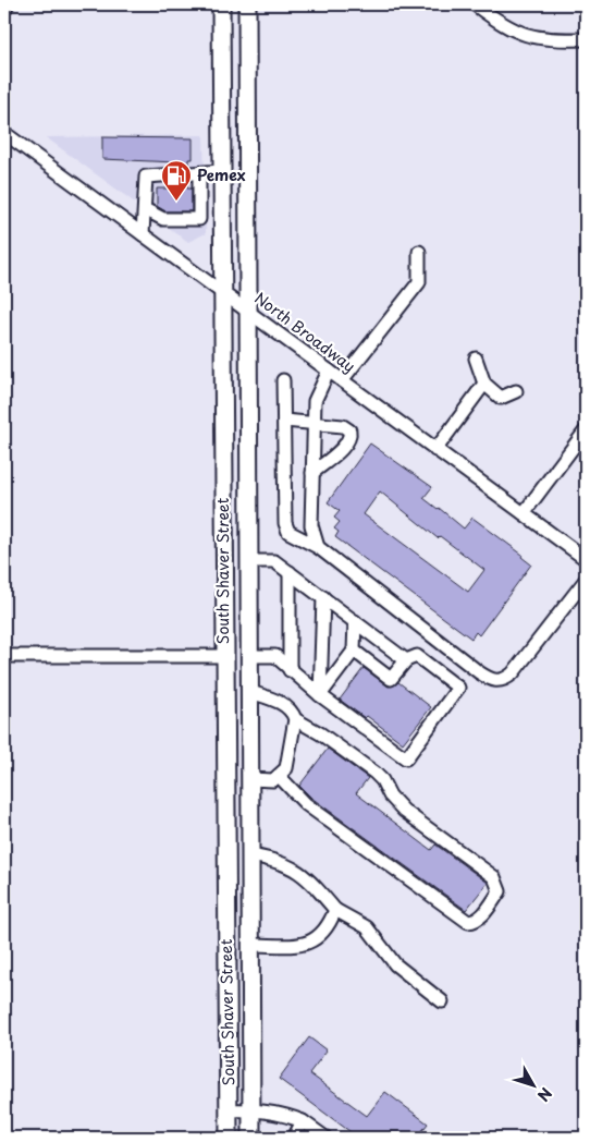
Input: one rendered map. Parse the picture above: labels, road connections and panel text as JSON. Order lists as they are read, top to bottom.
{
  "streets": {
    "main road": ["South Shaver Street"],
    "street": ["North Broadway"]
  },
  "crossings": [
    ["North Broadway", "South Shaver Street"]
  ],
  "places": {
    "fuel station": ["Pemex"]
  },
  "north": "bottom right"
}
